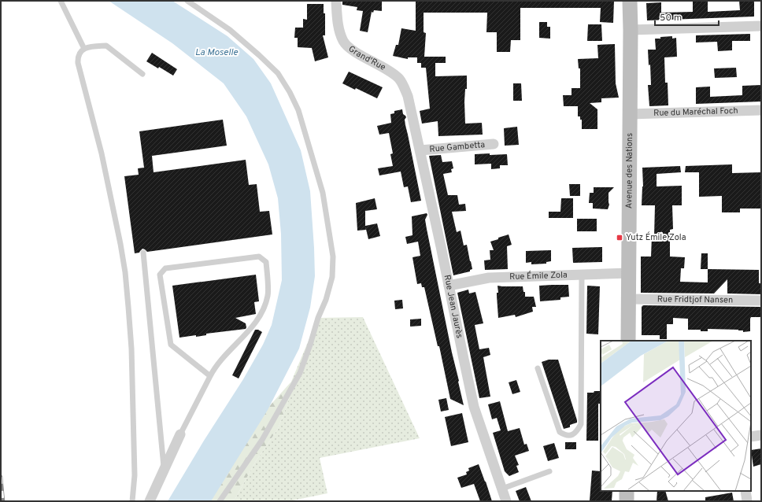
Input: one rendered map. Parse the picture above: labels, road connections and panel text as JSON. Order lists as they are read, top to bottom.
{
  "streets": {
    "main road": ["Avenue des Nations"],
    "street": [
      "Grand'Rue",
      "Rue du Maréchal Foch",
      "Rue Gambetta",
      "Rue Émile Zola",
      "Rue Fridtjof Nansen",
      "Rue Jean Jaurès"
    ]
  },
  "crossings": [
    ["Grand'Rue", "Rue Jean Jaurès"],
    ["Rue du Maréchal Foch", "Avenue des Nations"],
    ["Rue Gambetta", "Rue Jean Jaurès"],
    ["Avenue des Nations", "Rue Émile Zola"],
    ["Avenue des Nations", "Rue Fridtjof Nansen"],
    ["Rue Émile Zola", "Rue Jean Jaurès"]
  ],
  "water": ["La Moselle"],
  "places": {
    "transit": ["Yutz Émile Zola"]
  },
  "scale_bar": "50 m"
}
